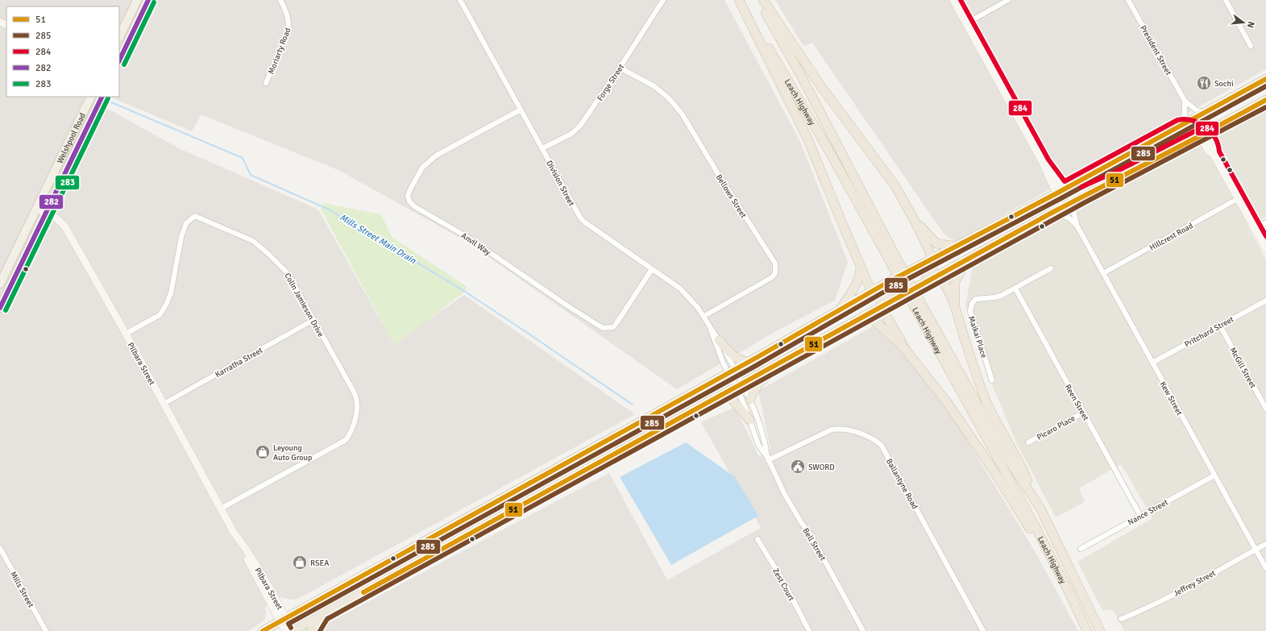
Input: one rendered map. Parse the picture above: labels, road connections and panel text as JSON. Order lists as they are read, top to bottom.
{
  "streets": {
    "highway": ["Leach Highway"],
    "main road": ["Welshpool Road", "Pilbara Street"],
    "street": [
      "President Street",
      "Moriarty Road",
      "Forge Street",
      "Division Street",
      "Bellows Street",
      "Hillcrest Road",
      "Anvil Way",
      "Colin Jamieson Drive",
      "Pritchard Street",
      "Maikai Place",
      "Karratha Street",
      "McGill Street",
      "Kew Street",
      "Reen Street",
      "Picaro Place",
      "Ballantyne Road",
      "Nance Street",
      "Bell Street",
      "Jeffrey Street",
      "Zest Court",
      "Mills Street"
    ]
  },
  "crossings": [
    ["Forge Street", "Division Street"],
    ["Forge Street", "Bellows Street"],
    ["Welshpool Road", "Pilbara Street"],
    ["Division Street", "Bellows Street"],
    ["Division Street", "Anvil Way"],
    ["Hillcrest Road", "Kew Street"],
    ["Colin Jamieson Drive", "Karratha Street"],
    ["Colin Jamieson Drive", "Pilbara Street"],
    ["Pritchard Street", "McGill Street"],
    ["Pritchard Street", "Kew Street"],
    ["Maikai Place", "Reen Street"],
    ["Karratha Street", "Pilbara Street"],
    ["Kew Street", "Nance Street"],
    ["Kew Street", "Jeffrey Street"],
    ["Reen Street", "Picaro Place"],
    ["Reen Street", "Nance Street"],
    ["Ballantyne Road", "Bell Street"]
  ],
  "water": ["Mills Street Main Drain"],
  "places": {
    "restaurant": ["Sochi"],
    "shop": ["Leyoung Auto Group", "RSEA"],
    "public building": ["SWORD"]
  },
  "lines": [
    "transit line 284",
    "transit line 282",
    "transit line 283",
    "transit line 51",
    "transit line 285"
  ],
  "legend": [
    "51",
    "285",
    "284",
    "282",
    "283"
  ],
  "north": "right"
}
